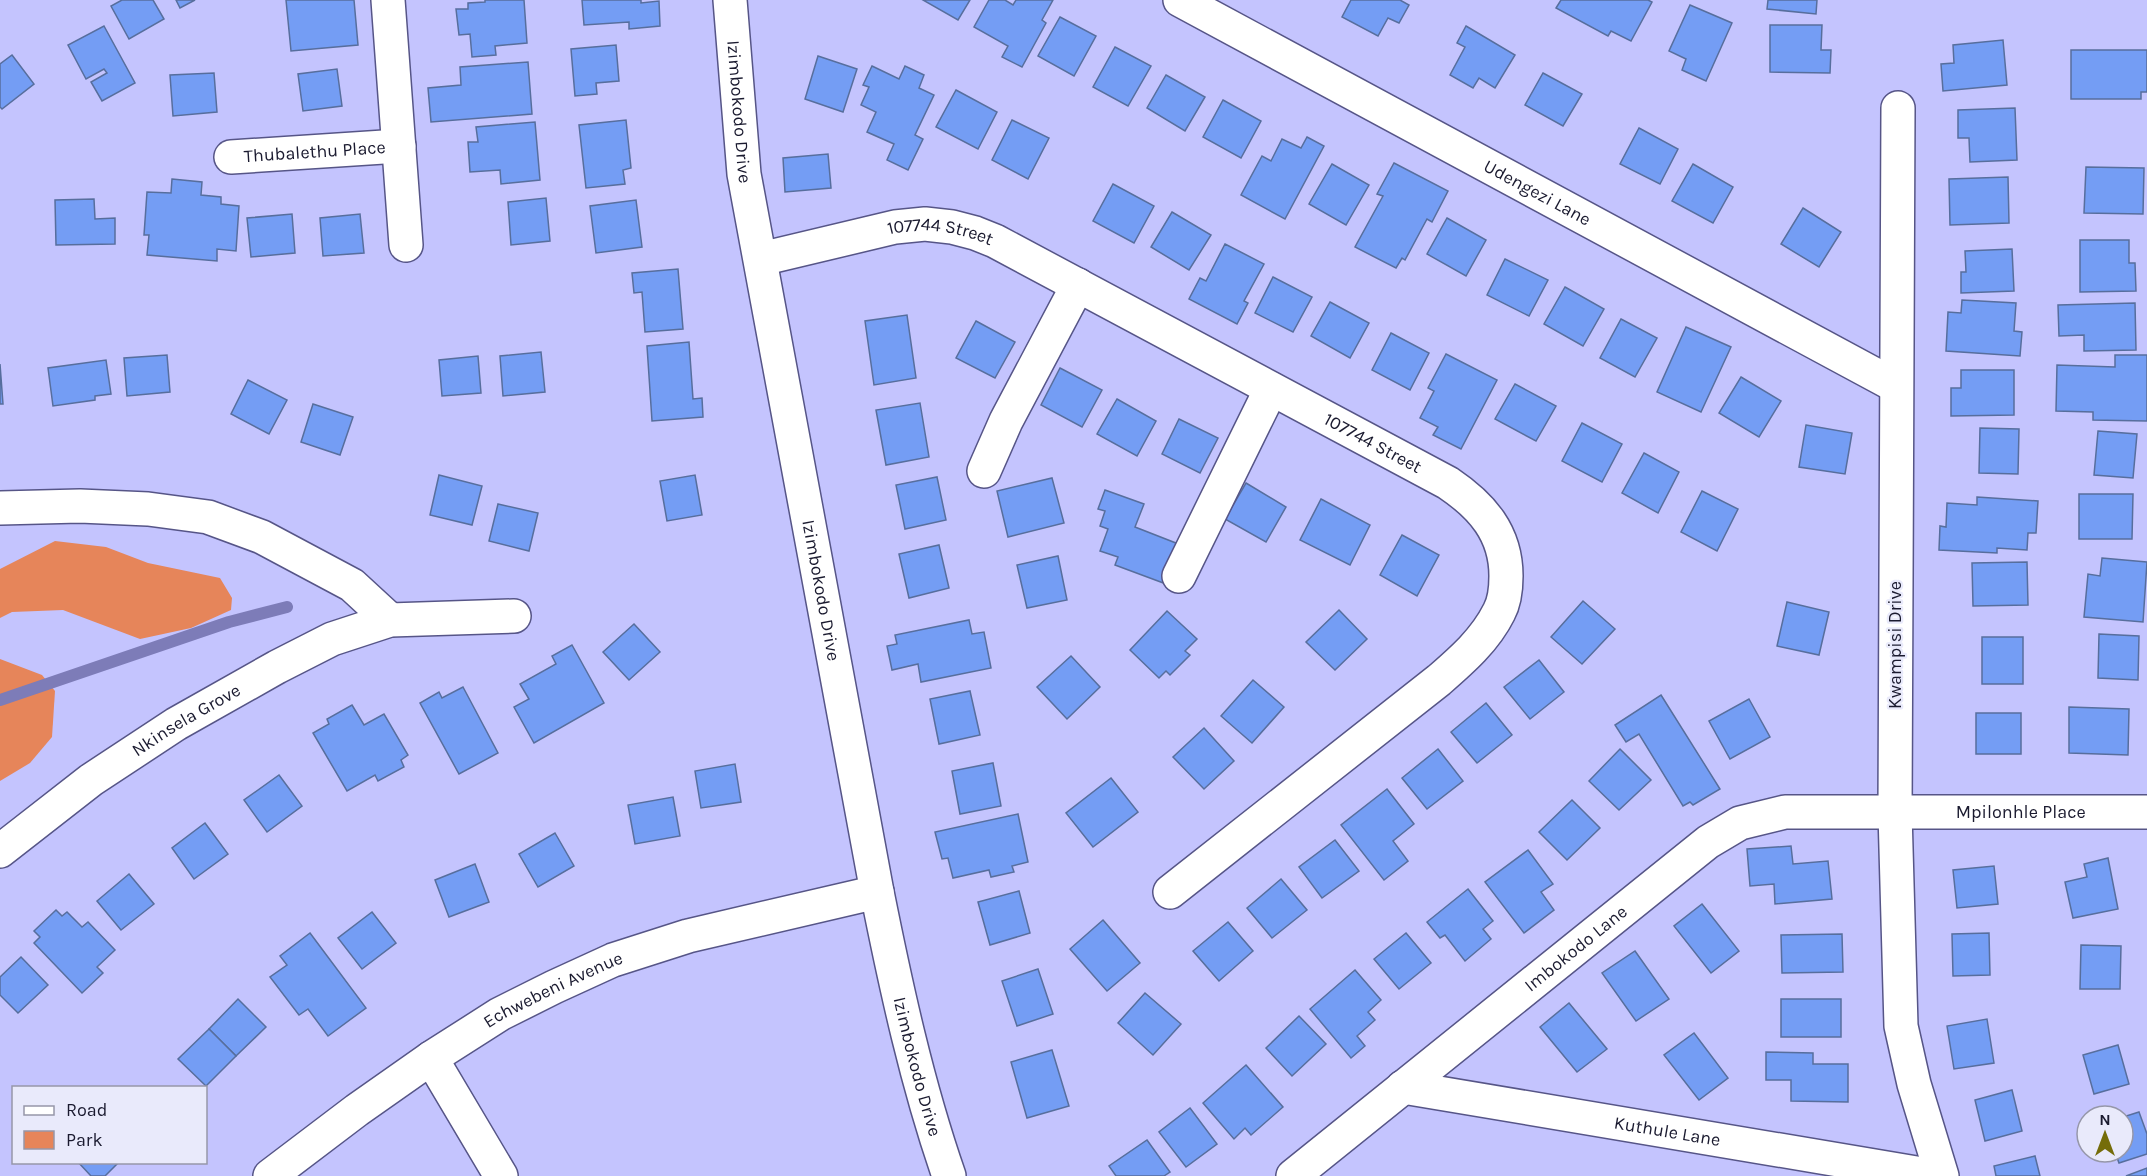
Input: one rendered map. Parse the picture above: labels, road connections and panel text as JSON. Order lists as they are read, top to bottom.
{
  "streets": {
    "street": [
      "Izimbokodo Drive",
      "Thubalethu Place",
      "Udengezi Lane",
      "107744 Street",
      "Kwampisi Drive",
      "Nkinsela Grove",
      "Mpilonhle Place",
      "Imbokodo Lane",
      "Echwebeni Avenue",
      "Kuthule Lane"
    ]
  },
  "crossings": [
    ["Izimbokodo Drive", "107744 Street"],
    ["Izimbokodo Drive", "Echwebeni Avenue"],
    ["Udengezi Lane", "Kwampisi Drive"],
    ["Kwampisi Drive", "Mpilonhle Place"],
    ["Kwampisi Drive", "Imbokodo Lane"],
    ["Mpilonhle Place", "Imbokodo Lane"],
    ["Imbokodo Lane", "Kuthule Lane"]
  ],
  "legend": ["Road", "Park"],
  "north": "top"
}
